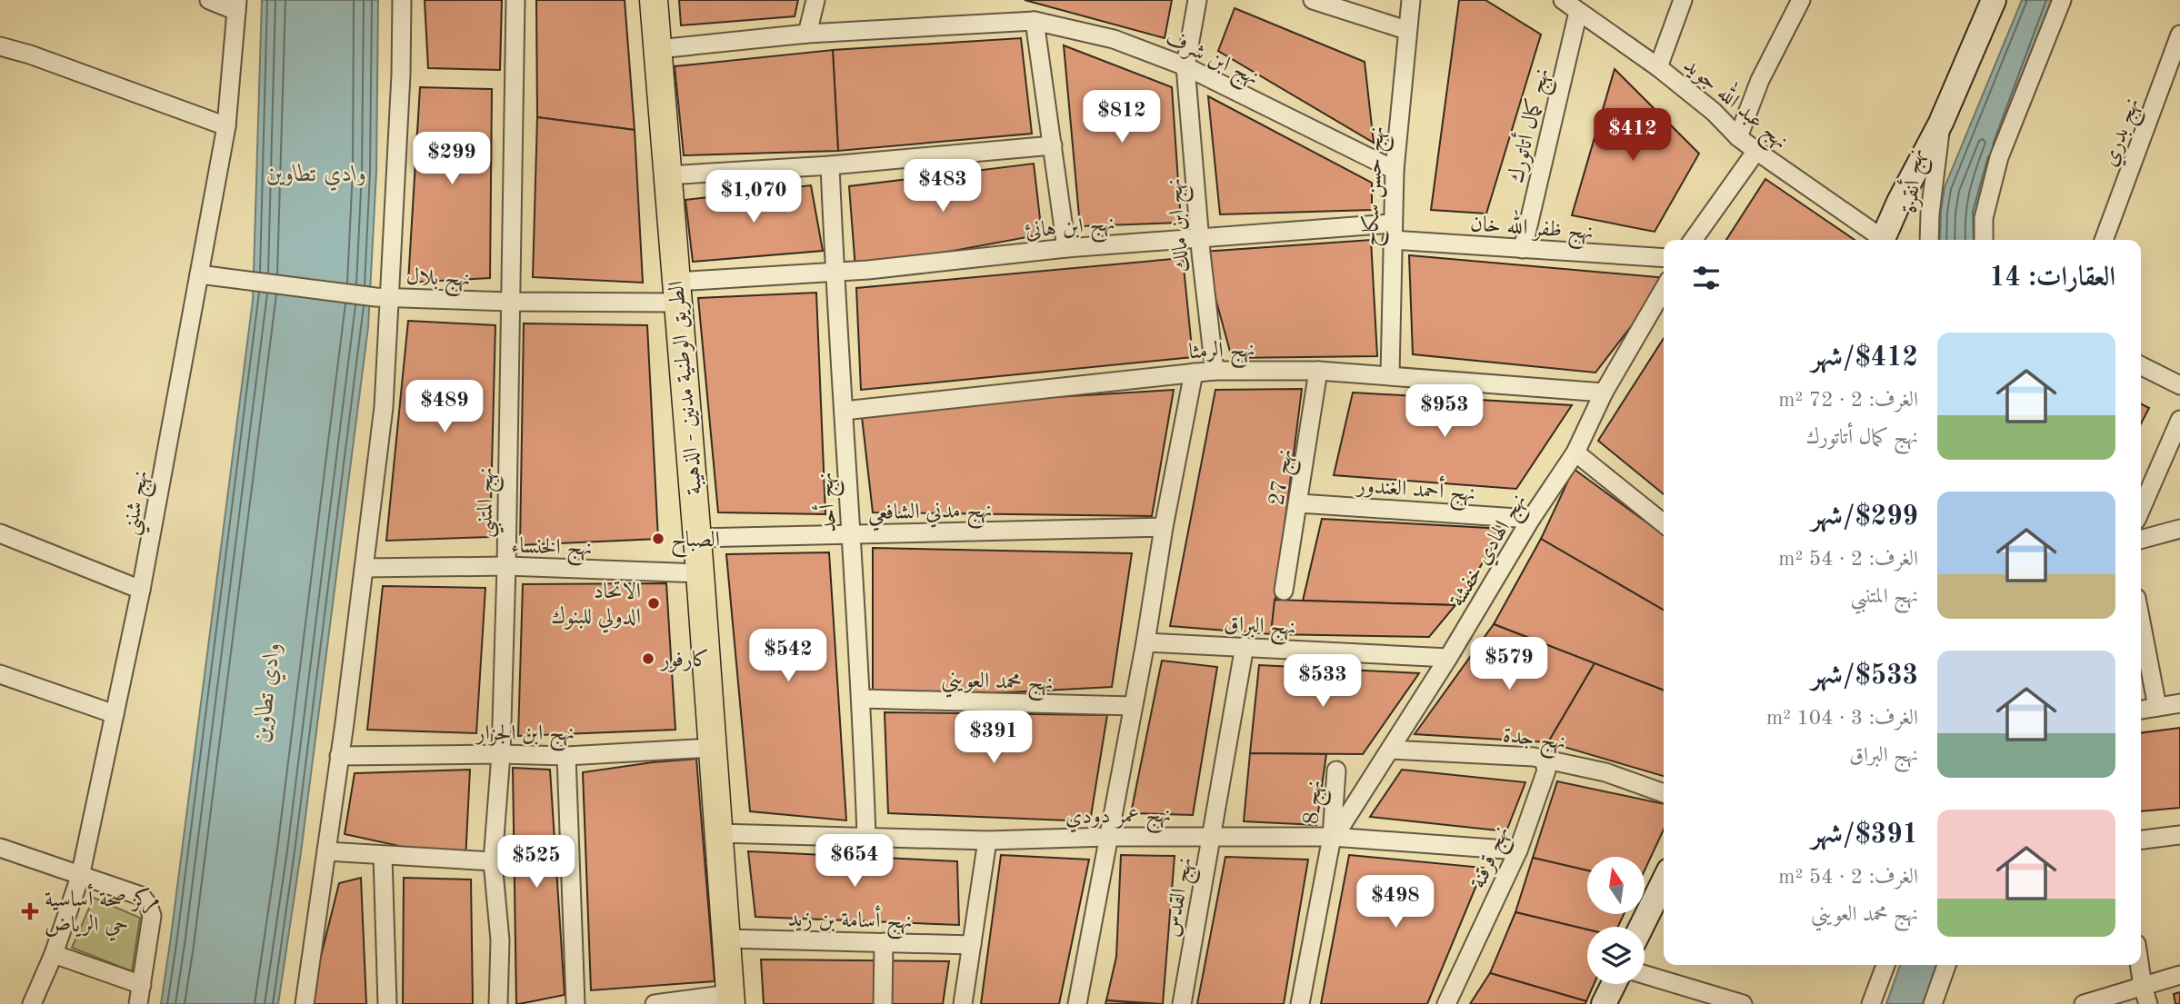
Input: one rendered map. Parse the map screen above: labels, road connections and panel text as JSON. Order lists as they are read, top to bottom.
{
  "streets": {
    "main road": ["الطريق الوطنية مدنين - الذهيبة"],
    "street": [
      "نهج ابن شرف",
      "نهج عبد الله جويد",
      "نهج كمال أتاتورك",
      "نهج بدري",
      "نهج أنقرة",
      "نهج حسن سكاح",
      "نهج ابن مالك",
      "نهج ابن هانئ",
      "نهج ظفر الله خان",
      "نهج بلال",
      "نهج الرمثا",
      "نهج 27",
      "نهج أحمد الغندور",
      "نهج شنني",
      "نهج المتنبي",
      "نهج أحد",
      "نهج مدني الشافعي",
      "نهج الخنساء",
      "نهج الهادي خفشة",
      "نهج البراق",
      "نهج محمد العويني",
      "نهج ابن الجزار",
      "نهج جدة",
      "نهج 8",
      "نهج عمر دودي",
      "نهج قرقنة",
      "نهج القدس",
      "نهج أسامة بن زيد"
    ]
  },
  "crossings": [
    ["نهج ابن شرف", "نهج حسن سكاح"],
    ["نهج ابن شرف", "نهج ابن مالك"],
    ["نهج ابن شرف", "الطريق الوطنية مدنين - الذهيبة"],
    ["نهج عبد الله جويد", "نهج كمال أتاتورك"],
    ["نهج كمال أتاتورك", "نهج ظفر الله خان"],
    ["نهج حسن سكاح", "نهج ابن هانئ"],
    ["نهج حسن سكاح", "نهج ظفر الله خان"],
    ["نهج حسن سكاح", "نهج الرمثا"],
    ["نهج ابن مالك", "نهج ابن هانئ"],
    ["نهج ابن مالك", "نهج الرمثا"],
    ["نهج ابن هانئ", "نهج ظفر الله خان"],
    ["نهج ابن هانئ", "نهج بلال"],
    ["نهج ابن هانئ", "الطريق الوطنية مدنين - الذهيبة"],
    ["نهج ابن هانئ", "نهج أحد"],
    ["نهج بلال", "الطريق الوطنية مدنين - الذهيبة"],
    ["نهج بلال", "نهج شنني"],
    ["نهج بلال", "نهج المتنبي"],
    ["نهج الرمثا", "نهج 27"],
    ["نهج الرمثا", "نهج أحد"],
    ["نهج الرمثا", "نهج الهادي خفشة"],
    ["الطريق الوطنية مدنين - الذهيبة", "نهج مدني الشافعي"],
    ["الطريق الوطنية مدنين - الذهيبة", "نهج الخنساء"],
    ["الطريق الوطنية مدنين - الذهيبة", "نهج ابن الجزار"],
    ["الطريق الوطنية مدنين - الذهيبة", "نهج عمر دودي"],
    ["الطريق الوطنية مدنين - الذهيبة", "نهج أسامة بن زيد"],
    ["نهج 27", "نهج أحمد الغندور"],
    ["نهج أحمد الغندور", "نهج الهادي خفشة"],
    ["نهج المتنبي", "نهج الخنساء"],
    ["نهج المتنبي", "نهج ابن الجزار"],
    ["نهج أحد", "نهج مدني الشافعي"],
    ["نهج أحد", "نهج محمد العويني"],
    ["نهج أحد", "نهج عمر دودي"],
    ["نهج الهادي خفشة", "نهج البراق"],
    ["نهج الهادي خفشة", "نهج جدة"],
    ["نهج الهادي خفشة", "نهج 8"],
    ["نهج الهادي خفشة", "نهج عمر دودي"],
    ["نهج البراق", "نهج القدس"],
    ["نهج جدة", "نهج قرقنة"],
    ["نهج 8", "نهج عمر دودي"],
    ["نهج عمر دودي", "نهج قرقنة"],
    ["نهج عمر دودي", "نهج القدس"]
  ],
  "water": ["وادي تطاوين"],
  "places": {
    "other": ["الصباح", "الاتحاد الدولي للبنوك", "كارفور"],
    "health": ["مركز صحة أساسية حي الرياض"]
  },
  "north": "top",
  "page": {
    "price": [
      "$812",
      "$412",
      "$299",
      "$483",
      "$1,070",
      "$489",
      "$953",
      "$542",
      "$579",
      "$533",
      "$391",
      "$654",
      "$525",
      "$498"
    ],
    "heading": "العقارات: 14",
    "list": [
      {
        "name": "$412/شهر",
        "note": "الغرف: 2 · 72 m² · نهج كمال أتاتورك"
      },
      {
        "name": "$299/شهر",
        "note": "الغرف: 2 · 54 m² · نهج المتنبي"
      },
      {
        "name": "$533/شهر",
        "note": "الغرف: 3 · 104 m² · نهج البراق"
      },
      {
        "name": "$391/شهر",
        "note": "الغرف: 2 · 54 m² · نهج محمد العويني"
      }
    ]
  }
}
